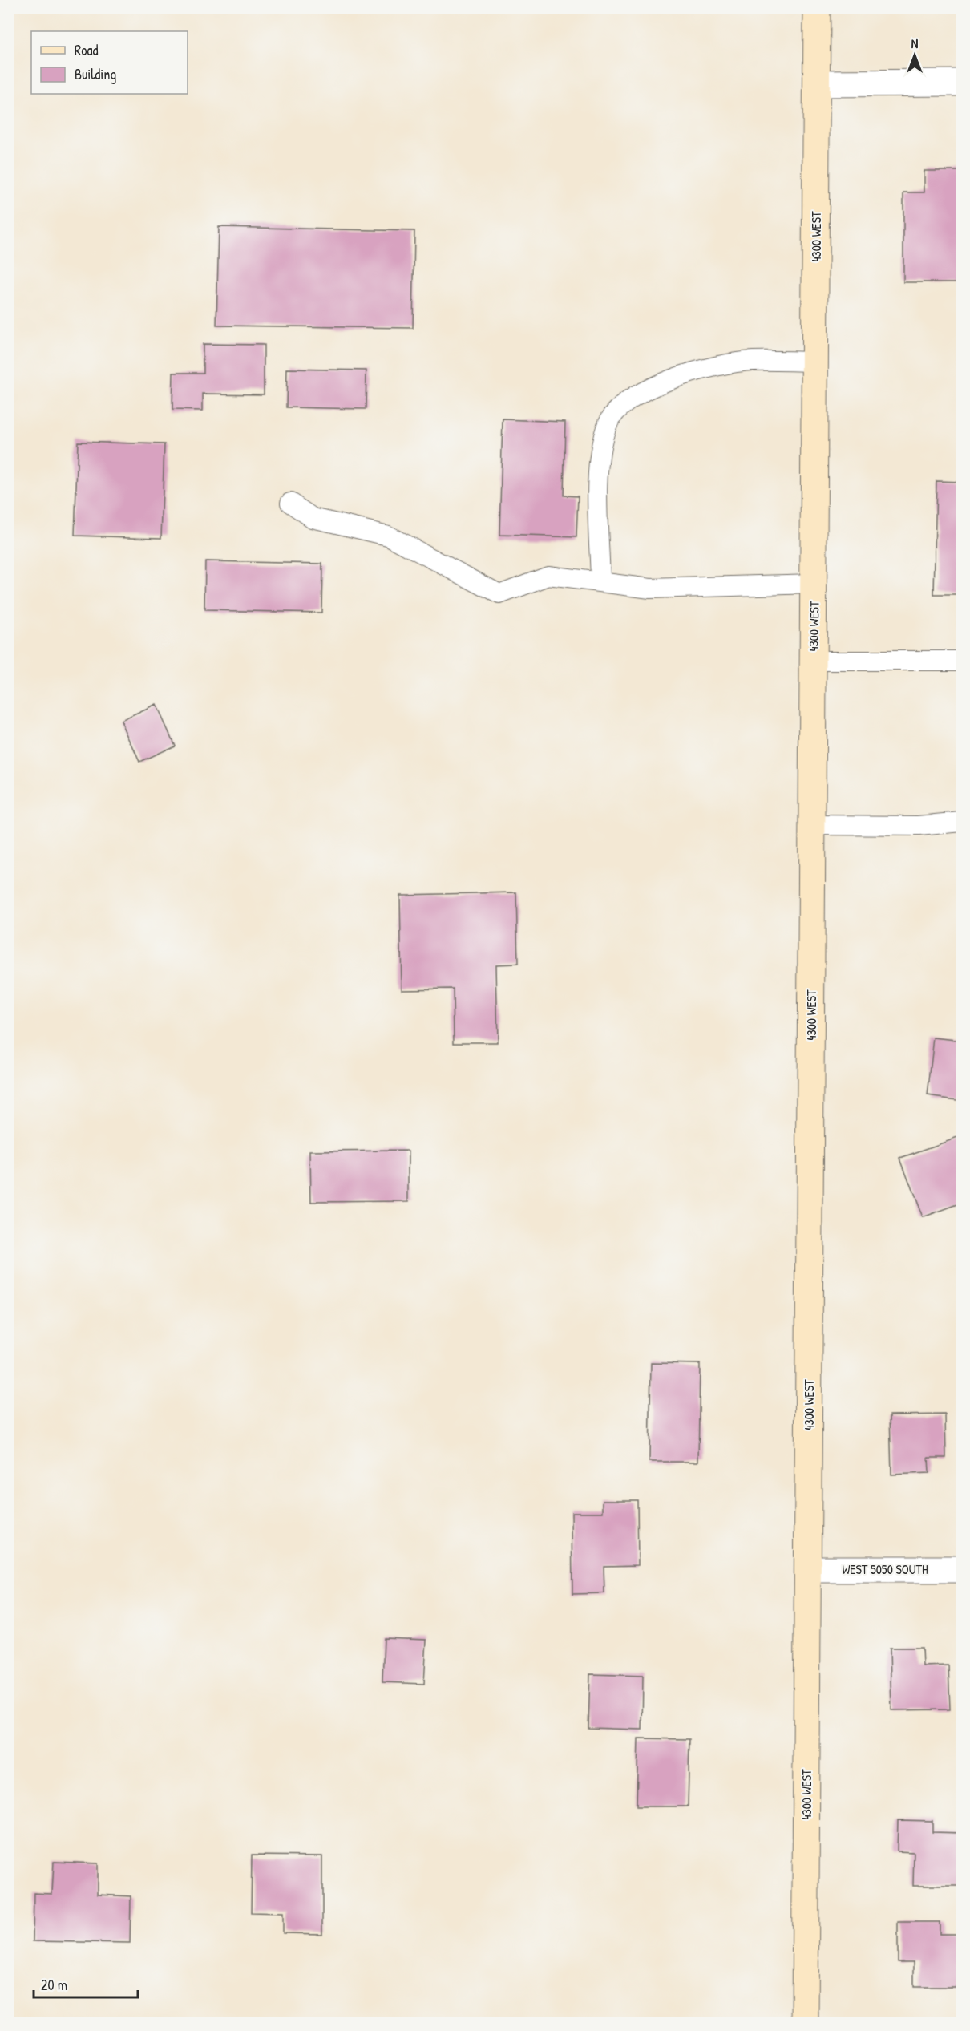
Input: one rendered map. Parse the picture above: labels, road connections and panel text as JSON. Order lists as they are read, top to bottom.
{
  "streets": {
    "street": ["4300 WEST", "WEST 5050 SOUTH"]
  },
  "crossings": [
    ["4300 WEST", "WEST 5050 SOUTH"]
  ],
  "legend": ["Road", "Building"],
  "scale_bar": "20 m",
  "north": "top"
}
